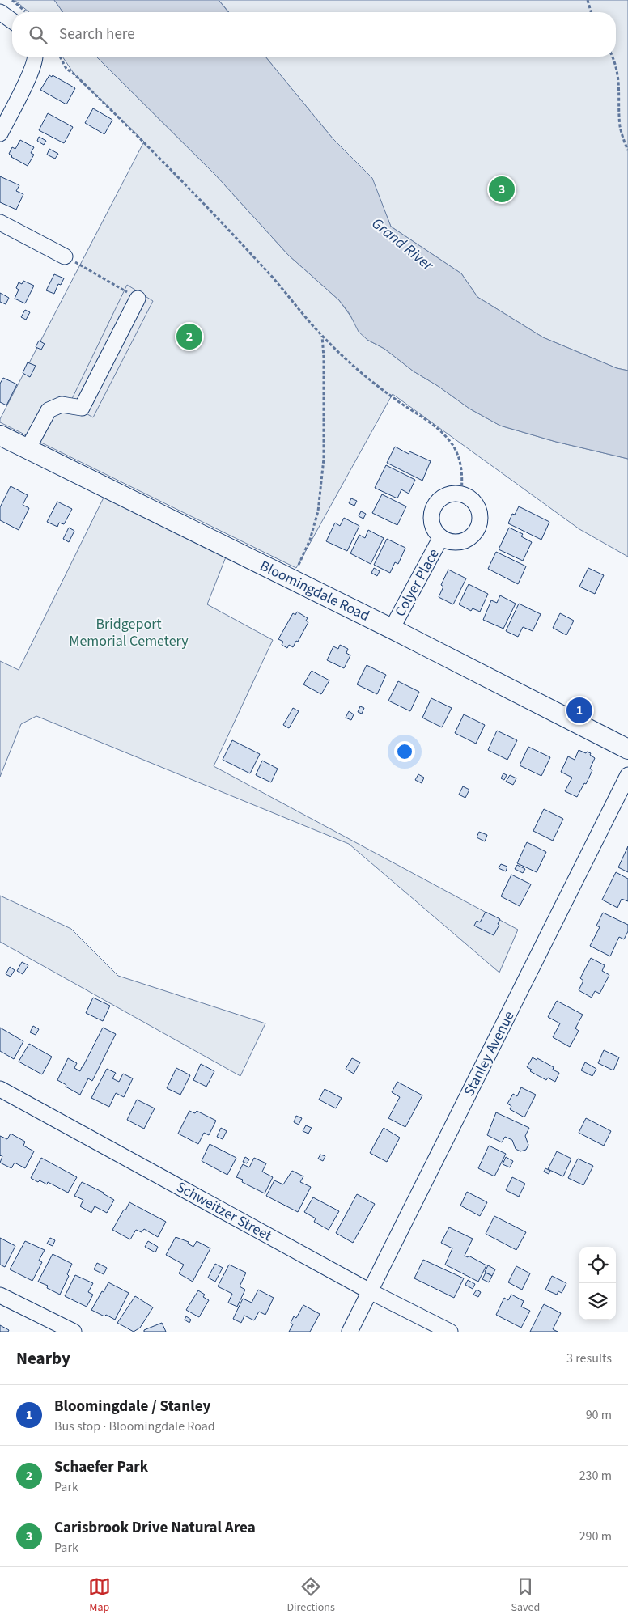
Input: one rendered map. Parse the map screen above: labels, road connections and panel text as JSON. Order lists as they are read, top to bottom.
{
  "streets": {
    "main road": ["Bloomingdale Road"],
    "street": ["Colyer Place", "Stanley Avenue", "Schweitzer Street"]
  },
  "crossings": [
    ["Colyer Place", "Bloomingdale Road"],
    ["Stanley Avenue", "Schweitzer Street"]
  ],
  "water": ["Grand River"],
  "parks": ["Bridgeport Memorial Cemetery"],
  "page": {
    "search": "Search here",
    "pins": ["3", "2", "1"],
    "heading": ["Nearby", "3 results"],
    "list": [
      {
        "mark": "1",
        "name": "Bloomingdale / Stanley",
        "note": "Bus stop · Bloomingdale Road",
        "value": "90 m"
      },
      {
        "mark": "2",
        "name": "Schaefer Park",
        "note": "Park",
        "value": "230 m"
      },
      {
        "mark": "3",
        "name": "Carisbrook Drive Natural Area",
        "note": "Park",
        "value": "290 m"
      }
    ],
    "nav": ["Map", "Directions", "Saved"]
  }
}
